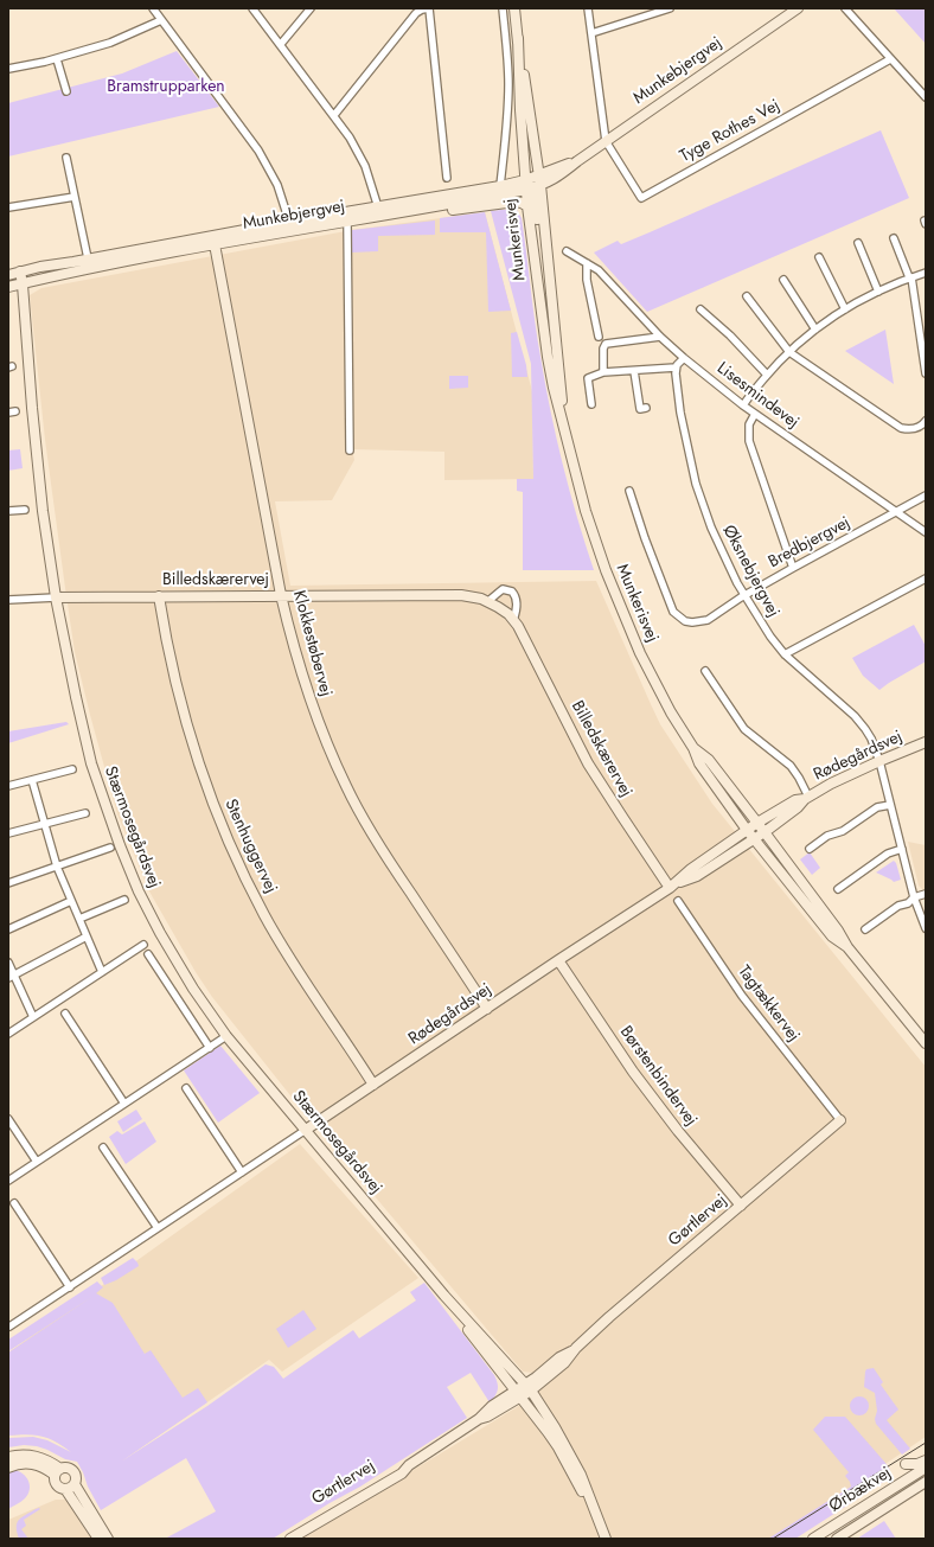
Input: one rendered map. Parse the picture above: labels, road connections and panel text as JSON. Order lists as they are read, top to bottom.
{
  "streets": {
    "street": [
      "Munkebjergvej",
      "Tyge Rothes Vej",
      "Munkerisvej",
      "Lisesmindevej",
      "Bredbjergvej",
      "Øksnebjergvej",
      "Billedskærervej",
      "Klokkestøbervej",
      "Rødegårdsvej",
      "Stærmosegårdsvej",
      "Stenhuggervej",
      "Tagtækkervej",
      "Børstenbindervej",
      "Gørtlervej",
      "Ørbækvej"
    ]
  },
  "crossings": [
    ["Munkebjergvej", "Tyge Rothes Vej"],
    ["Munkebjergvej", "Munkerisvej"],
    ["Munkebjergvej", "Klokkestøbervej"],
    ["Munkebjergvej", "Stærmosegårdsvej"],
    ["Munkerisvej", "Rødegårdsvej"],
    ["Lisesmindevej", "Bredbjergvej"],
    ["Bredbjergvej", "Øksnebjergvej"],
    ["Øksnebjergvej", "Rødegårdsvej"],
    ["Billedskærervej", "Klokkestøbervej"],
    ["Billedskærervej", "Rødegårdsvej"],
    ["Billedskærervej", "Stærmosegårdsvej"],
    ["Billedskærervej", "Stenhuggervej"],
    ["Klokkestøbervej", "Rødegårdsvej"],
    ["Rødegårdsvej", "Stærmosegårdsvej"],
    ["Rødegårdsvej", "Stenhuggervej"],
    ["Rødegårdsvej", "Børstenbindervej"],
    ["Stærmosegårdsvej", "Gørtlervej"],
    ["Tagtækkervej", "Gørtlervej"],
    ["Børstenbindervej", "Gørtlervej"]
  ],
  "parks": ["Bramstrupparken"]
}
